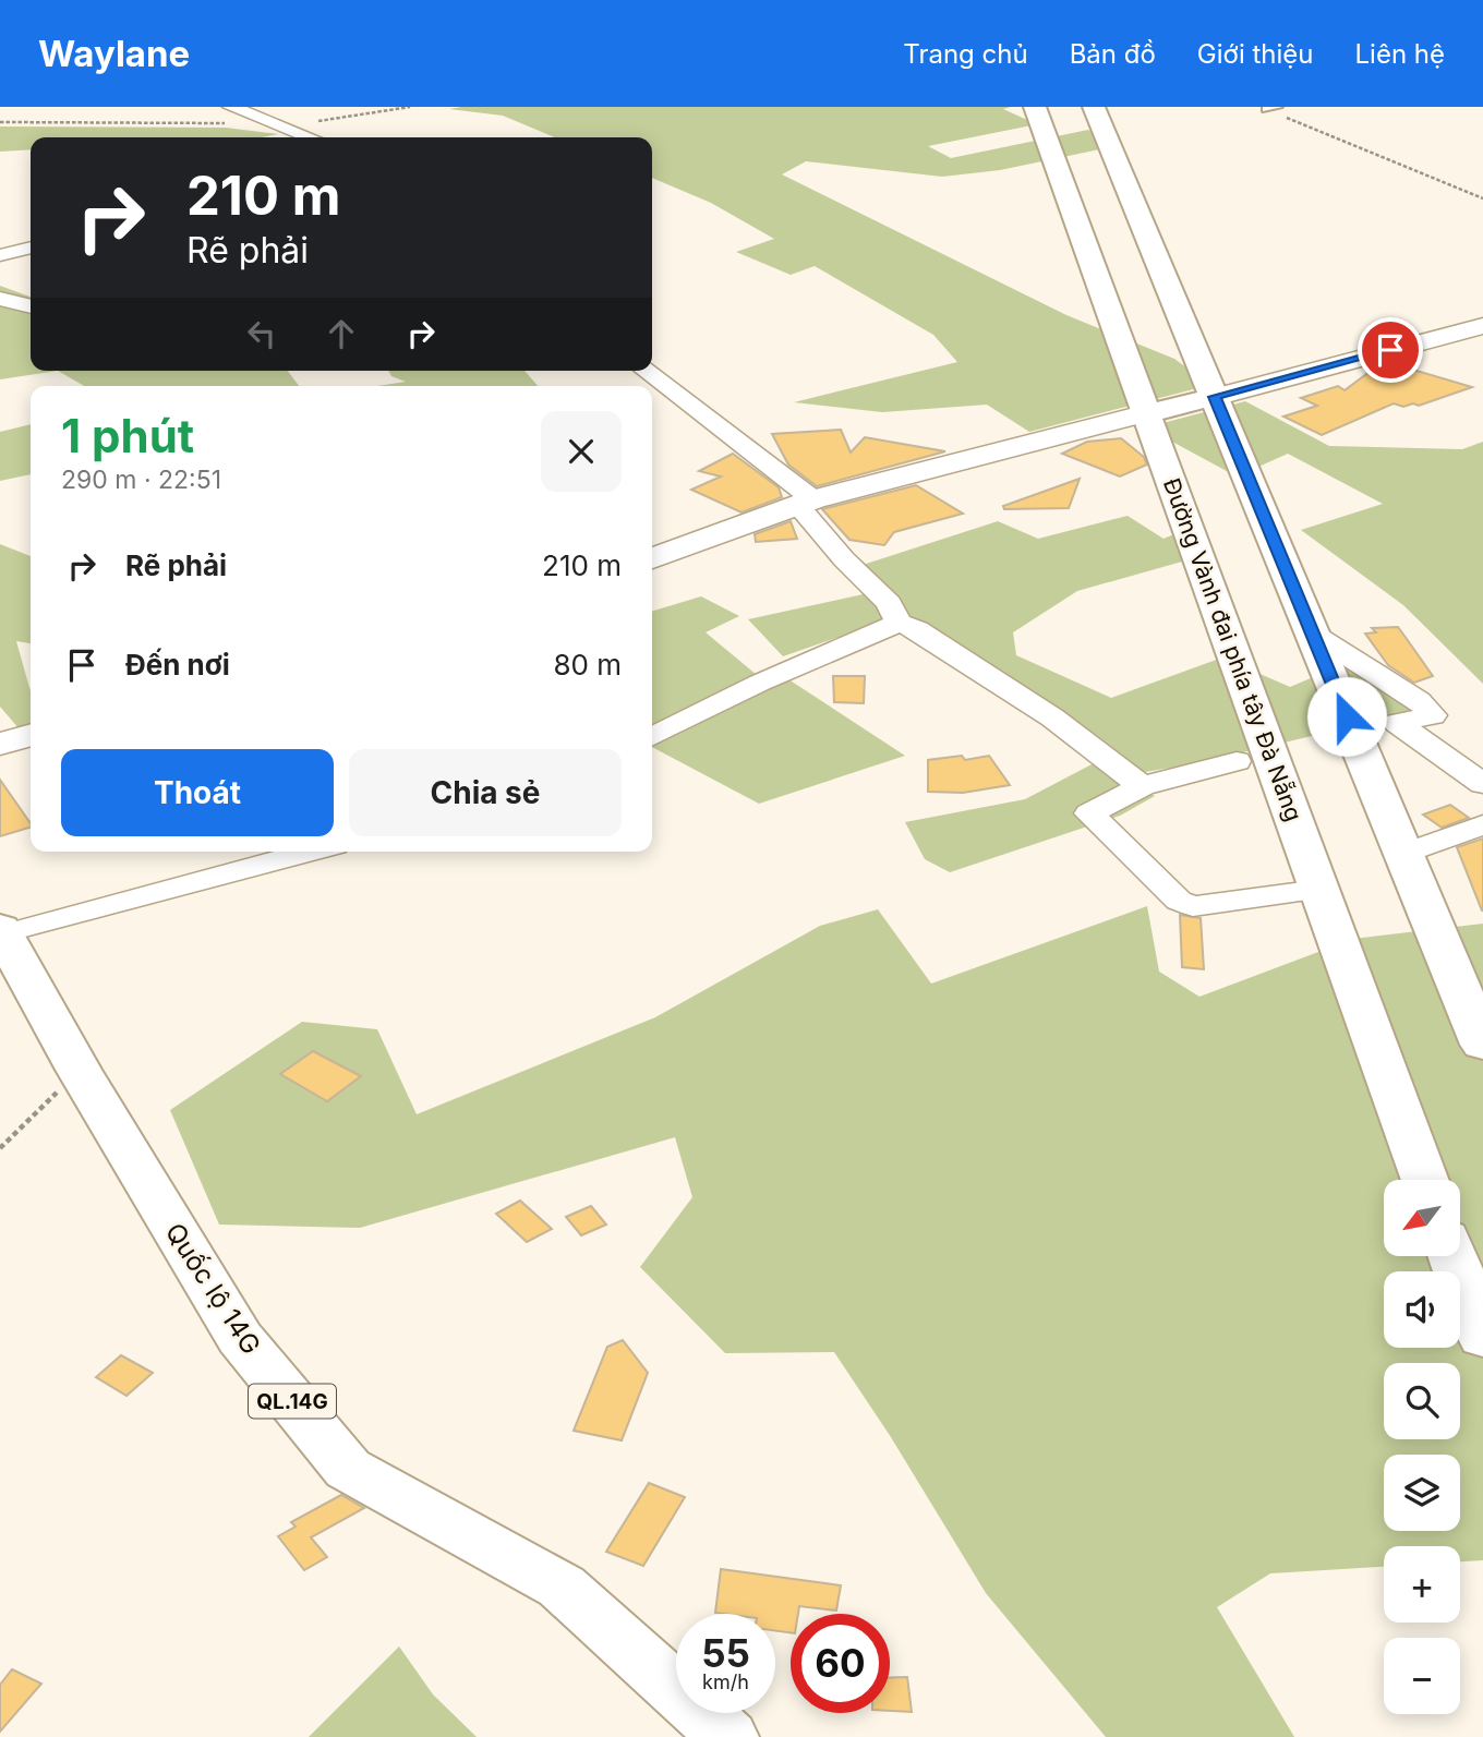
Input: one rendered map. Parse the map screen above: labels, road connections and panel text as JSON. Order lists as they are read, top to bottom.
{
  "streets": {
    "main road": ["Đường Vành đai phía tây Đà Nẵng", "Quốc lộ 14G", "QL.14G"]
  },
  "north": "bottom left",
  "page": {
    "header": "Waylane",
    "nav": [
      "Trang chủ",
      "Bản đồ",
      "Giới thiệu",
      "Liên hệ"
    ],
    "turn": ["210 m", "Rẽ phải"],
    "heading": ["1 phút", "290 m · 22:51"],
    "list": [
      {
        "name": "Rẽ phải",
        "value": "210 m"
      },
      {
        "name": "Đến nơi",
        "value": "80 m"
      }
    ],
    "buttons": ["Thoát", "Chia sẻ"],
    "map_buttons": ["+", "−"],
    "speed": "55 km/h",
    "limit": "60"
  }
}
